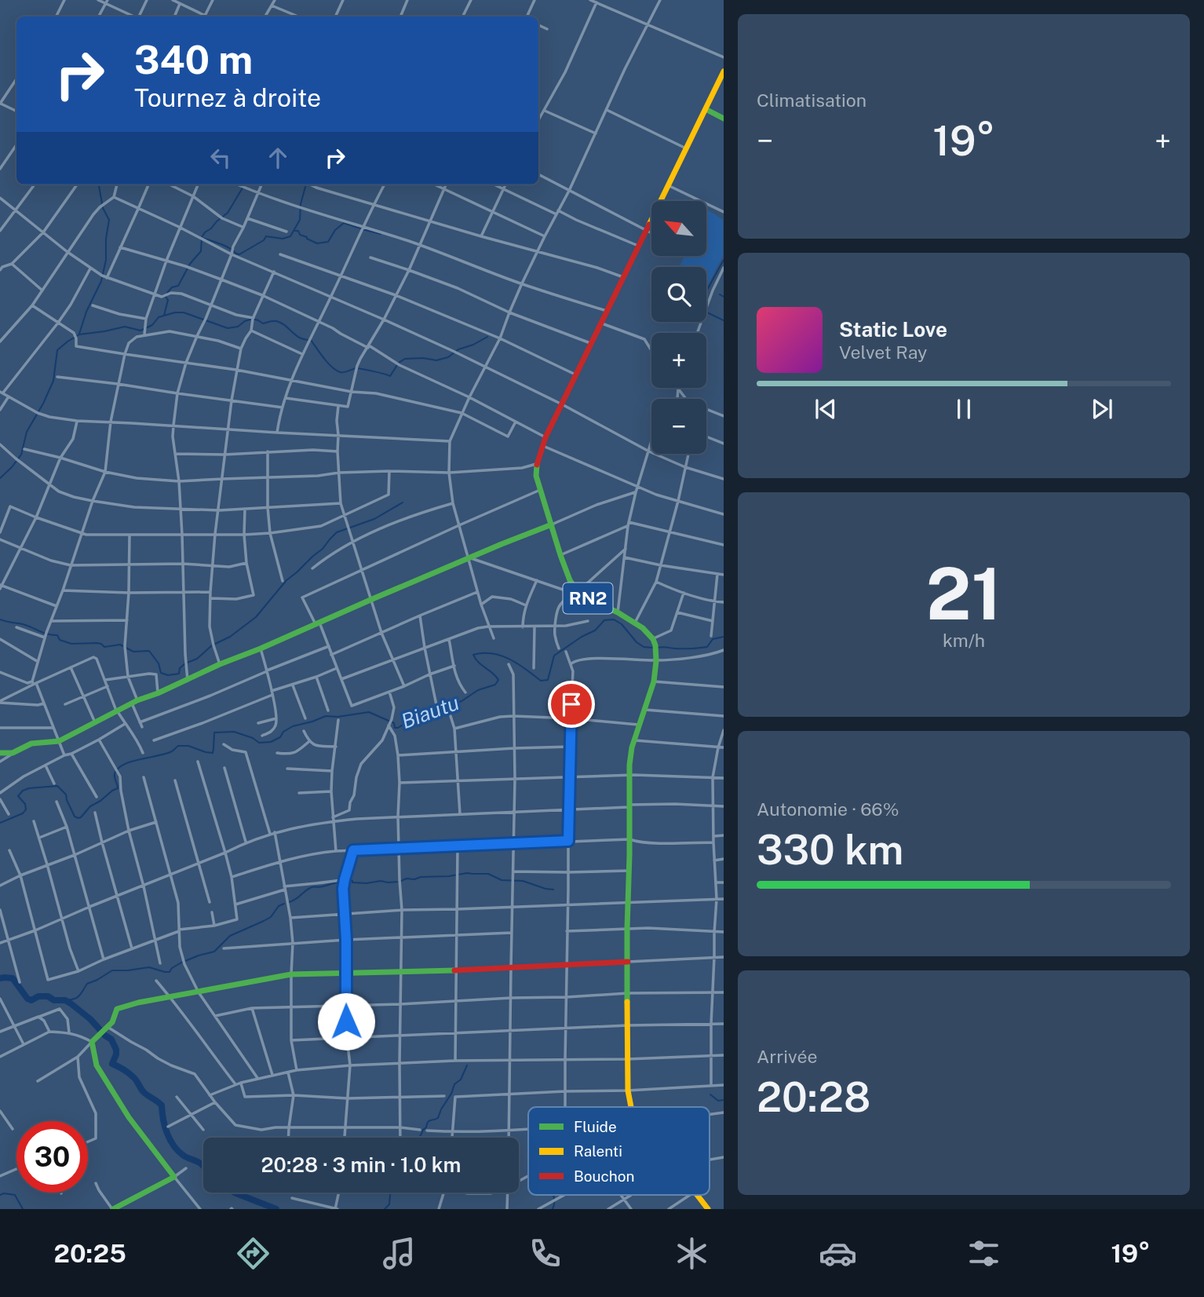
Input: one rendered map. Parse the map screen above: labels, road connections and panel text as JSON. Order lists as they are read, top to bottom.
{
  "streets": {
    "main road": ["RN2"]
  },
  "water": ["Biautu"],
  "legend": ["Fluide", "Ralenti", "Bouchon"],
  "north": "top left",
  "page": {
    "tile": [
      "Climatisation",
      ["21", "km/h"],
      ["Autonomie · 66%", "330 km"],
      ["Arrivée", "20:28"]
    ],
    "turn": ["340 m", "Tournez à droite"],
    "heat": ["−", "19°", "+"],
    "map_buttons": ["+", "−"],
    "song": ["Static Love", "Velvet Ray"],
    "limit": "30",
    "trip": "20:28 · 3 min · 1.0 km",
    "tabs": ["20:25", "19°"]
  }
}
